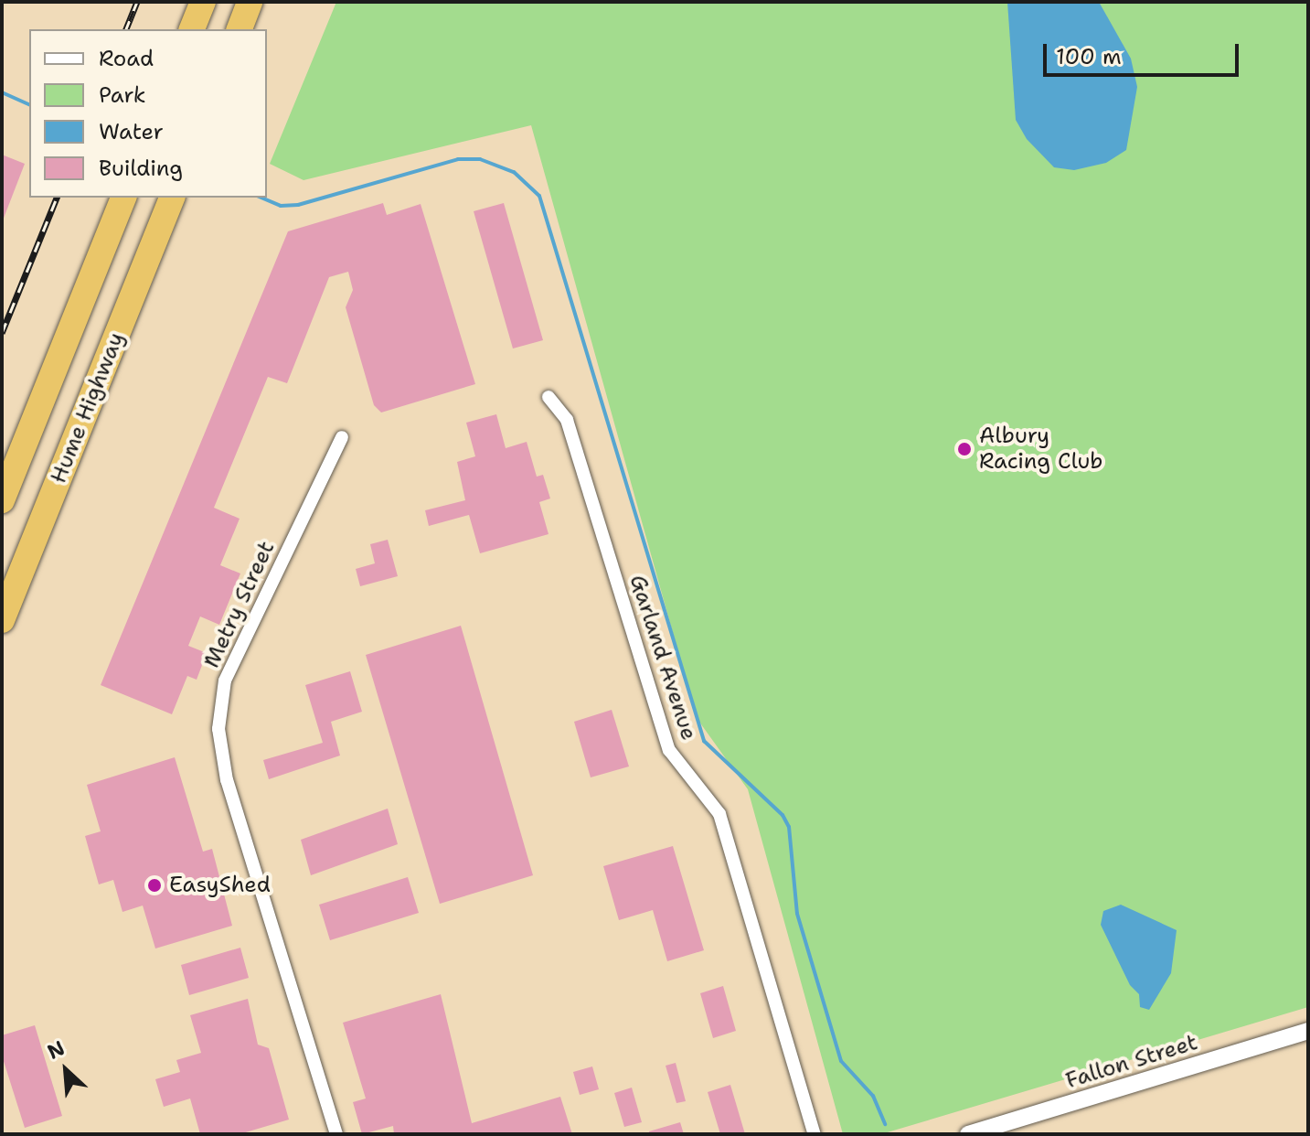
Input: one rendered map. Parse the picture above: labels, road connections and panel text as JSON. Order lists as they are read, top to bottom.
{
  "streets": {
    "highway": ["Hume Highway"],
    "street": ["Metry Street", "Garland Avenue", "Fallon Street"]
  },
  "places": ["Albury Racing Club", "EasyShed"],
  "legend": [
    "Road",
    "Park",
    "Water",
    "Building"
  ],
  "scale_bar": "100 m",
  "north": "top left"
}
